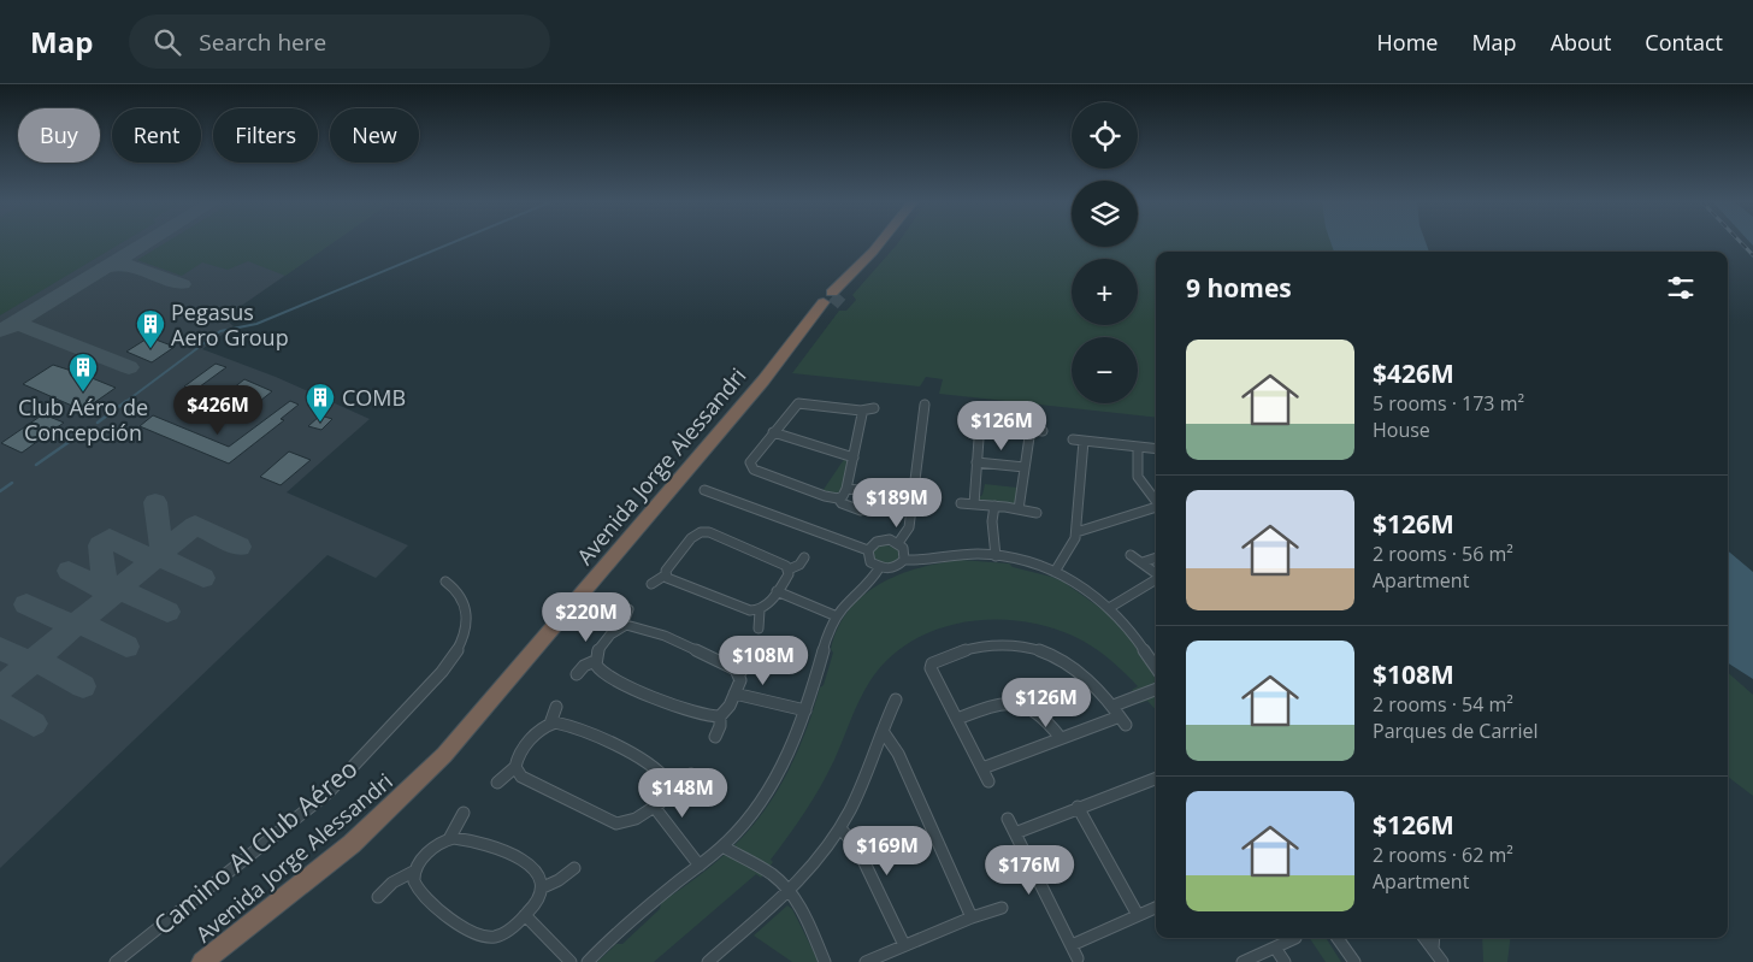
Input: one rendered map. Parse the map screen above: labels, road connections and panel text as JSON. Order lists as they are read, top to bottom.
{
  "streets": {
    "highway": ["Avenida Jorge Alessandri"],
    "street": ["Camino Al Club Aéreo"]
  },
  "places": {
    "building": ["Pegasus Aero Group", "Club Aéro de Concepción", "COMB"]
  },
  "page": {
    "header": "Map",
    "search": "Search here",
    "nav": [
      "Home",
      "Map",
      "About",
      "Contact"
    ],
    "map_buttons": ["+", "−"],
    "chip": [
      "Buy",
      "Rent",
      "Filters",
      "New"
    ],
    "heading": "9 homes",
    "list": [
      {
        "name": "$426M",
        "note": "5 rooms · 173 m² · House"
      },
      {
        "name": "$126M",
        "note": "2 rooms · 56 m² · Apartment"
      },
      {
        "name": "$108M",
        "note": "2 rooms · 54 m² · Parques de Carriel"
      },
      {
        "name": "$126M",
        "note": "2 rooms · 62 m² · Apartment"
      }
    ],
    "price": [
      "$426M",
      "$126M",
      "$189M",
      "$220M",
      "$108M",
      "$126M",
      "$148M",
      "$169M",
      "$176M"
    ]
  }
}
